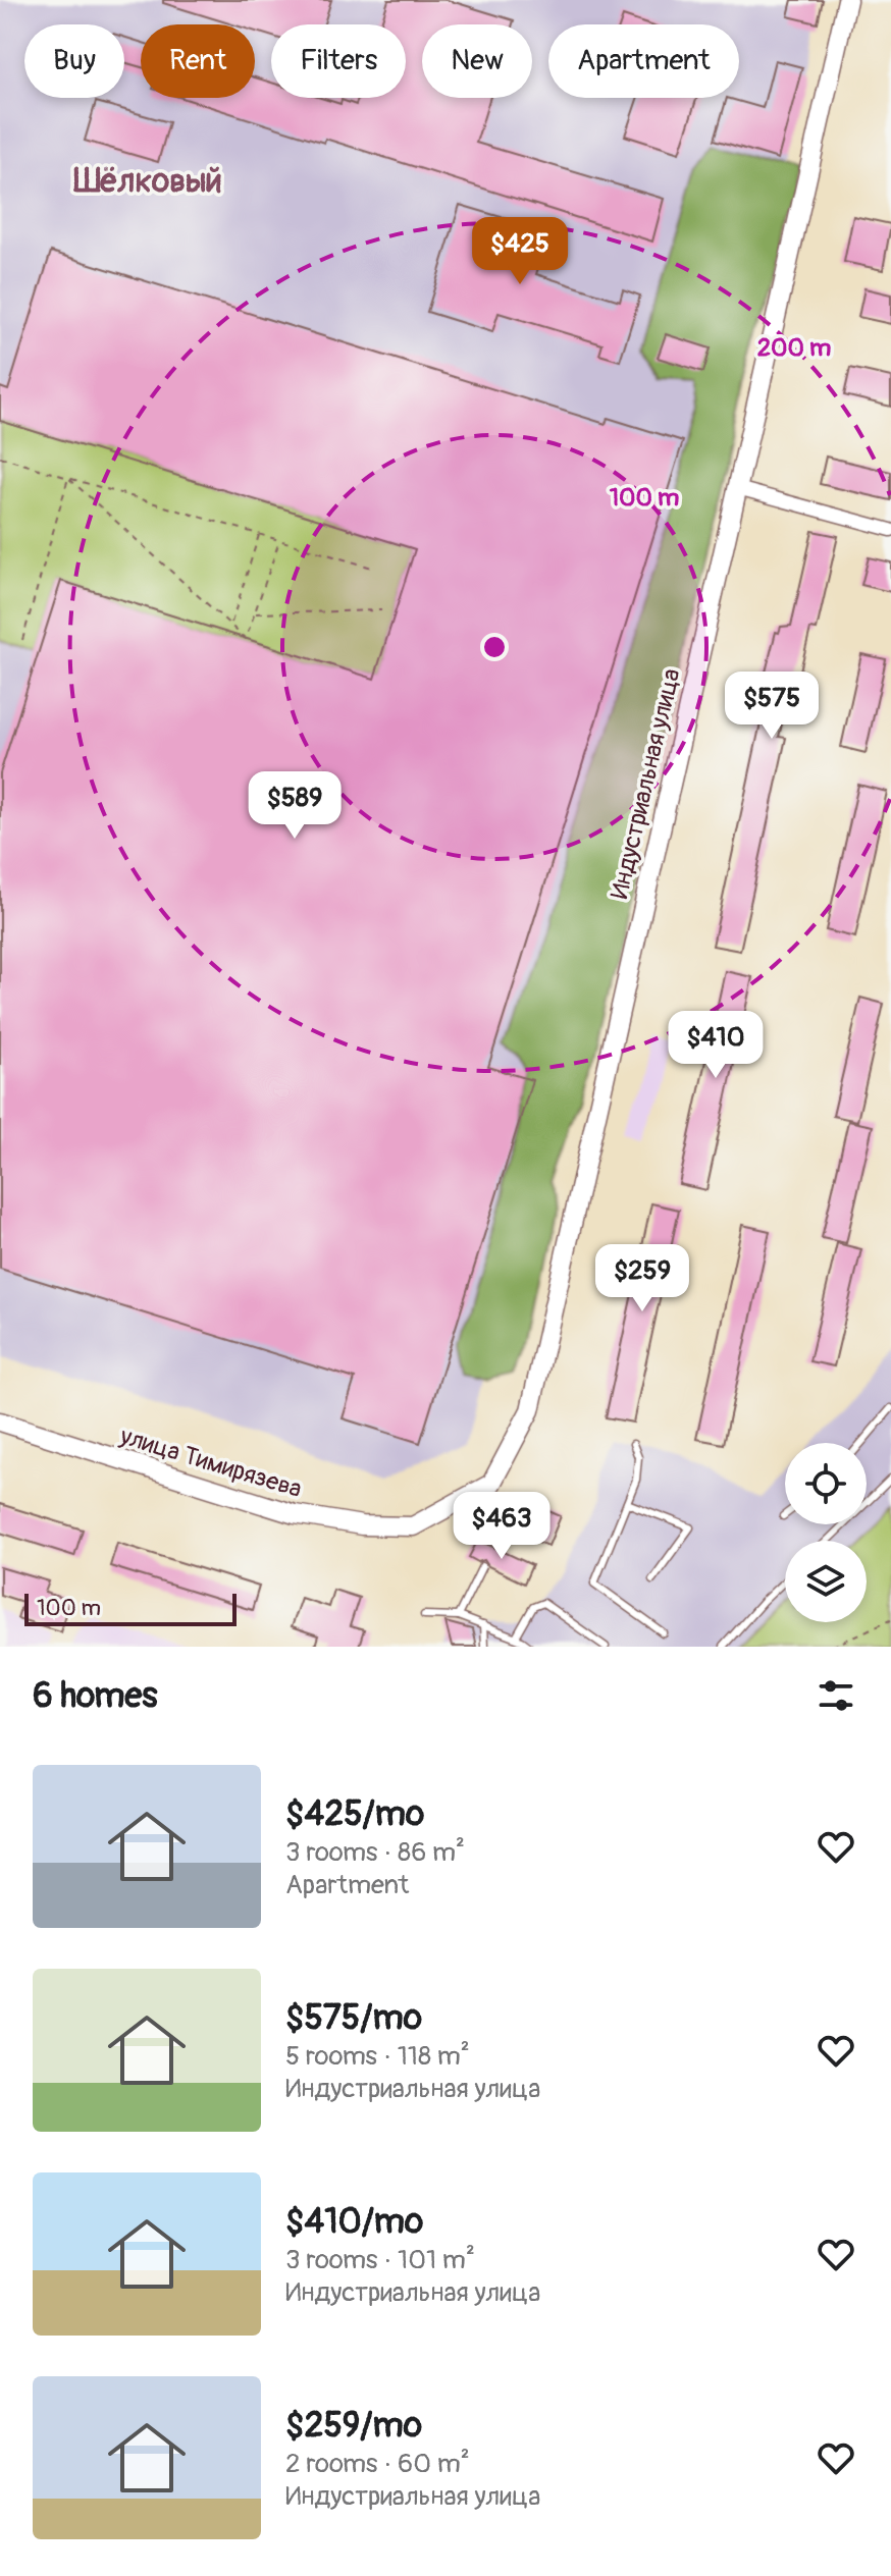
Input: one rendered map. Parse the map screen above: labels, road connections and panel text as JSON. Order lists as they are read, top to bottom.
{
  "streets": {
    "street": ["Индустриальная улица", "улица Тимирязева"]
  },
  "crossings": [
    ["Индустриальная улица", "улица Тимирязева"]
  ],
  "districts": ["Шёлковый"],
  "scale_bar": "100 m",
  "page": {
    "chip": [
      "Buy",
      "Rent",
      "Filters",
      "New",
      "Apartment"
    ],
    "price": [
      "$425",
      "$575",
      "$589",
      "$410",
      "$259",
      "$463"
    ],
    "scale": "100 m",
    "heading": "6 homes",
    "list": [
      {
        "name": "$425/mo",
        "note": "3 rooms · 86 m² · Apartment"
      },
      {
        "name": "$575/mo",
        "note": "5 rooms · 118 m² · Индустриальная улица"
      },
      {
        "name": "$410/mo",
        "note": "3 rooms · 101 m² · Индустриальная улица"
      },
      {
        "name": "$259/mo",
        "note": "2 rooms · 60 m² · Индустриальная улица"
      }
    ]
  },
  "rings": ["200 m", "100 m"]
}
